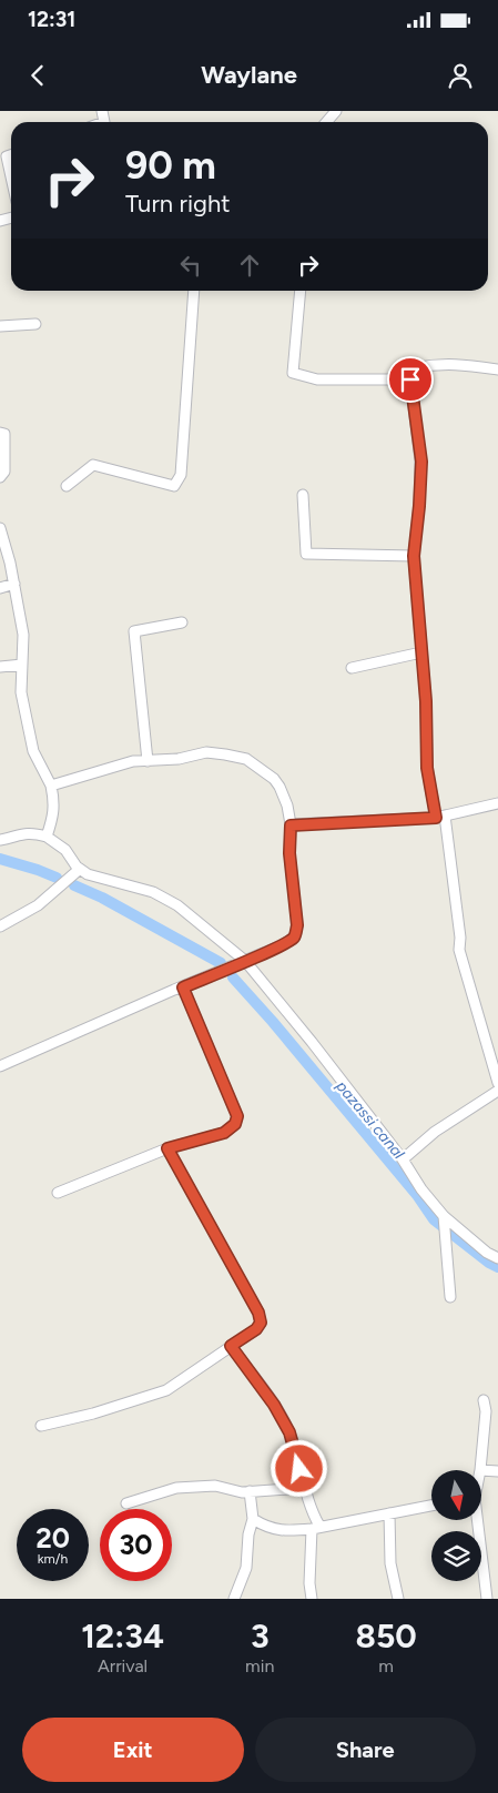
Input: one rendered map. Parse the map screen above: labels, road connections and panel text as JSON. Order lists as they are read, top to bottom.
{
  "water": ["pazassi canal"],
  "north": "bottom",
  "page": {
    "status": "12:31",
    "header": "Waylane",
    "turn": ["90 m", "Turn right"],
    "speed": "20 km/h",
    "limit": "30",
    "eta": [
      "12:34",
      "Arrival",
      "3",
      "min",
      "850",
      "m"
    ],
    "buttons": ["Exit", "Share"]
  }
}
